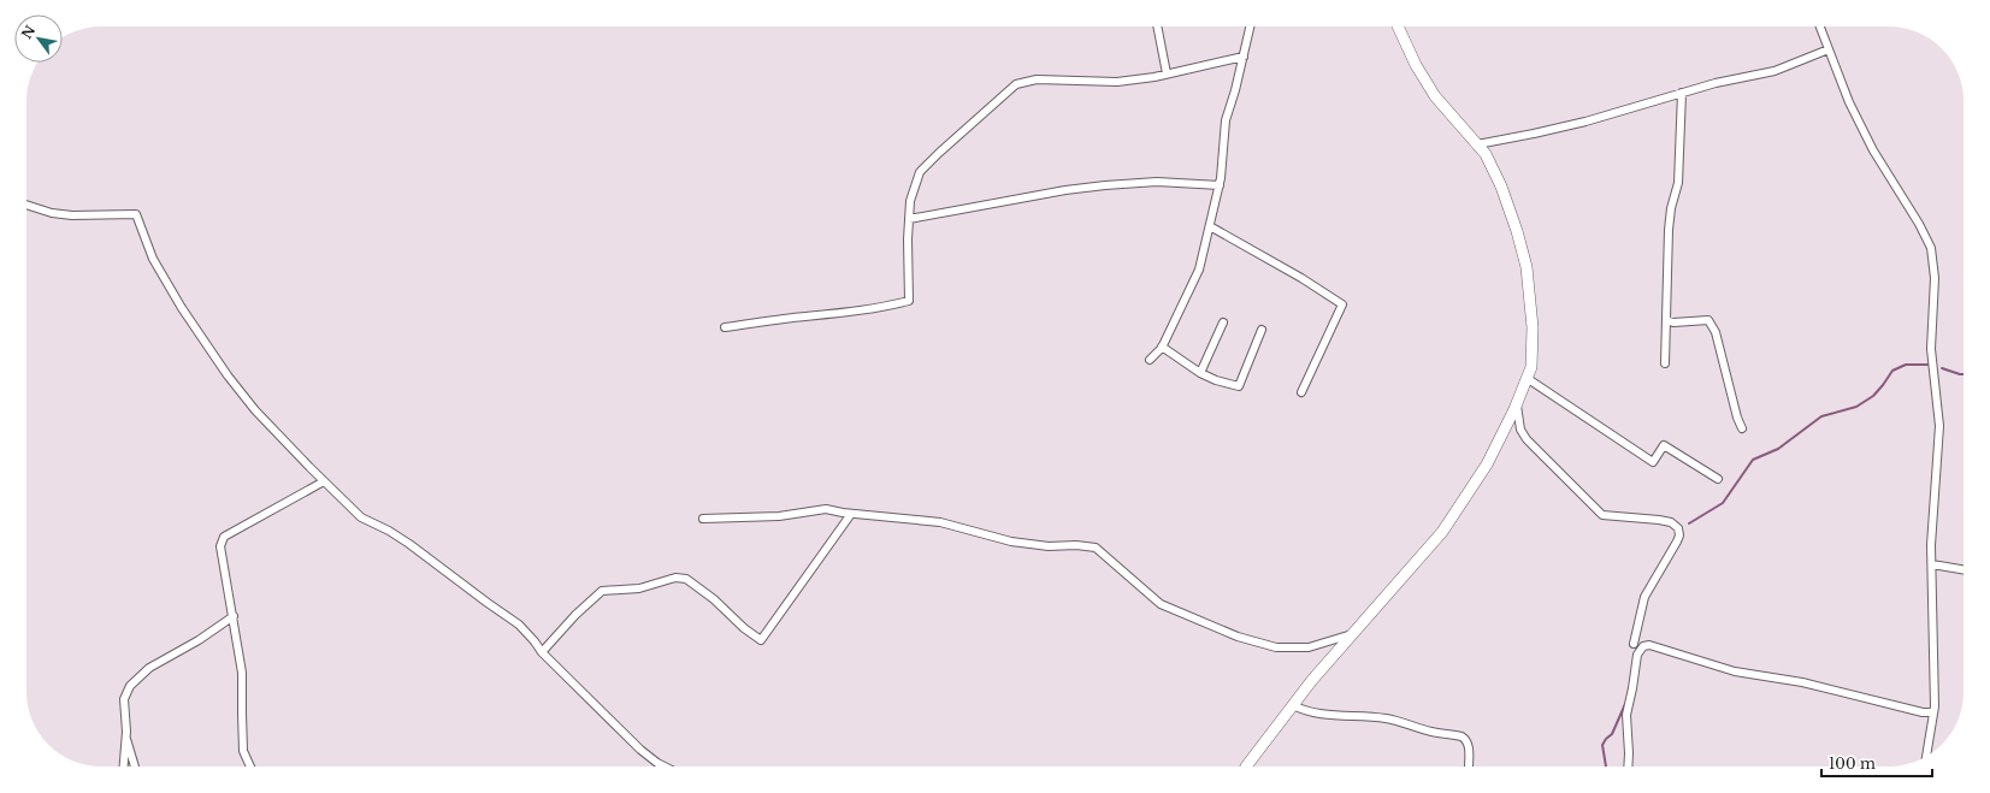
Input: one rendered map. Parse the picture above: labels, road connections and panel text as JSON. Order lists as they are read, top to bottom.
{
  "scale_bar": "100 m",
  "north": "top left"
}
